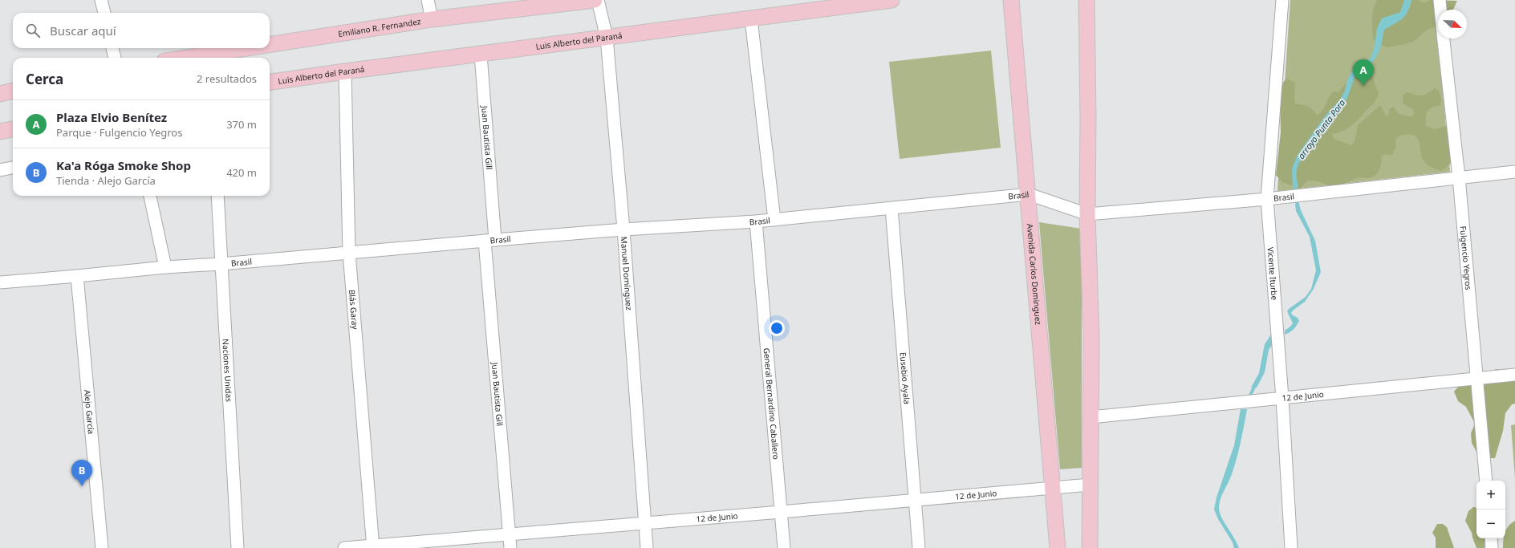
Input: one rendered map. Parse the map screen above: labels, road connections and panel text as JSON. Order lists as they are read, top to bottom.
{
  "streets": {
    "main road": ["Emiliano R. Fernandez", "Luis Alberto del Paraná", "Avenida Carlos Dominguez"],
    "street": [
      "Juan Bautista Gill",
      "Brasil",
      "Fulgencio Yegros",
      "Manuel Domínguez",
      "Vicente Iturbe",
      "Blás Garay",
      "Naciones Unidas",
      "Eusebio Ayala",
      "12 de Junio",
      "General Bernardino Caballero",
      "Alejo García"
    ]
  },
  "crossings": [
    ["Luis Alberto del Paraná", "Juan Bautista Gill"],
    ["Luis Alberto del Paraná", "Manuel Domínguez"],
    ["Luis Alberto del Paraná", "Blás Garay"],
    ["Juan Bautista Gill", "Brasil"],
    ["Juan Bautista Gill", "12 de Junio"],
    ["Brasil", "Fulgencio Yegros"],
    ["Brasil", "Manuel Domínguez"],
    ["Brasil", "Avenida Carlos Dominguez"],
    ["Brasil", "Vicente Iturbe"],
    ["Brasil", "Blás Garay"],
    ["Brasil", "Naciones Unidas"],
    ["Brasil", "Eusebio Ayala"],
    ["Brasil", "General Bernardino Caballero"],
    ["Brasil", "Alejo García"],
    ["Fulgencio Yegros", "12 de Junio"],
    ["Manuel Domínguez", "12 de Junio"],
    ["Avenida Carlos Dominguez", "12 de Junio"],
    ["Vicente Iturbe", "12 de Junio"],
    ["Blás Garay", "12 de Junio"],
    ["Eusebio Ayala", "12 de Junio"],
    ["12 de Junio", "General Bernardino Caballero"]
  ],
  "water": ["arroyo Punta Pora"],
  "north": "bottom right",
  "page": {
    "search": "Buscar aquí",
    "heading": ["Cerca", "2 resultados"],
    "pins": ["A", "B"],
    "list": [
      {
        "mark": "A",
        "name": "Plaza Elvio Benítez",
        "note": "Parque · Fulgencio Yegros",
        "value": "370 m"
      },
      {
        "mark": "B",
        "name": "Ka'a Róga Smoke Shop",
        "note": "Tienda · Alejo García",
        "value": "420 m"
      }
    ],
    "map_buttons": ["+", "−"]
  }
}
